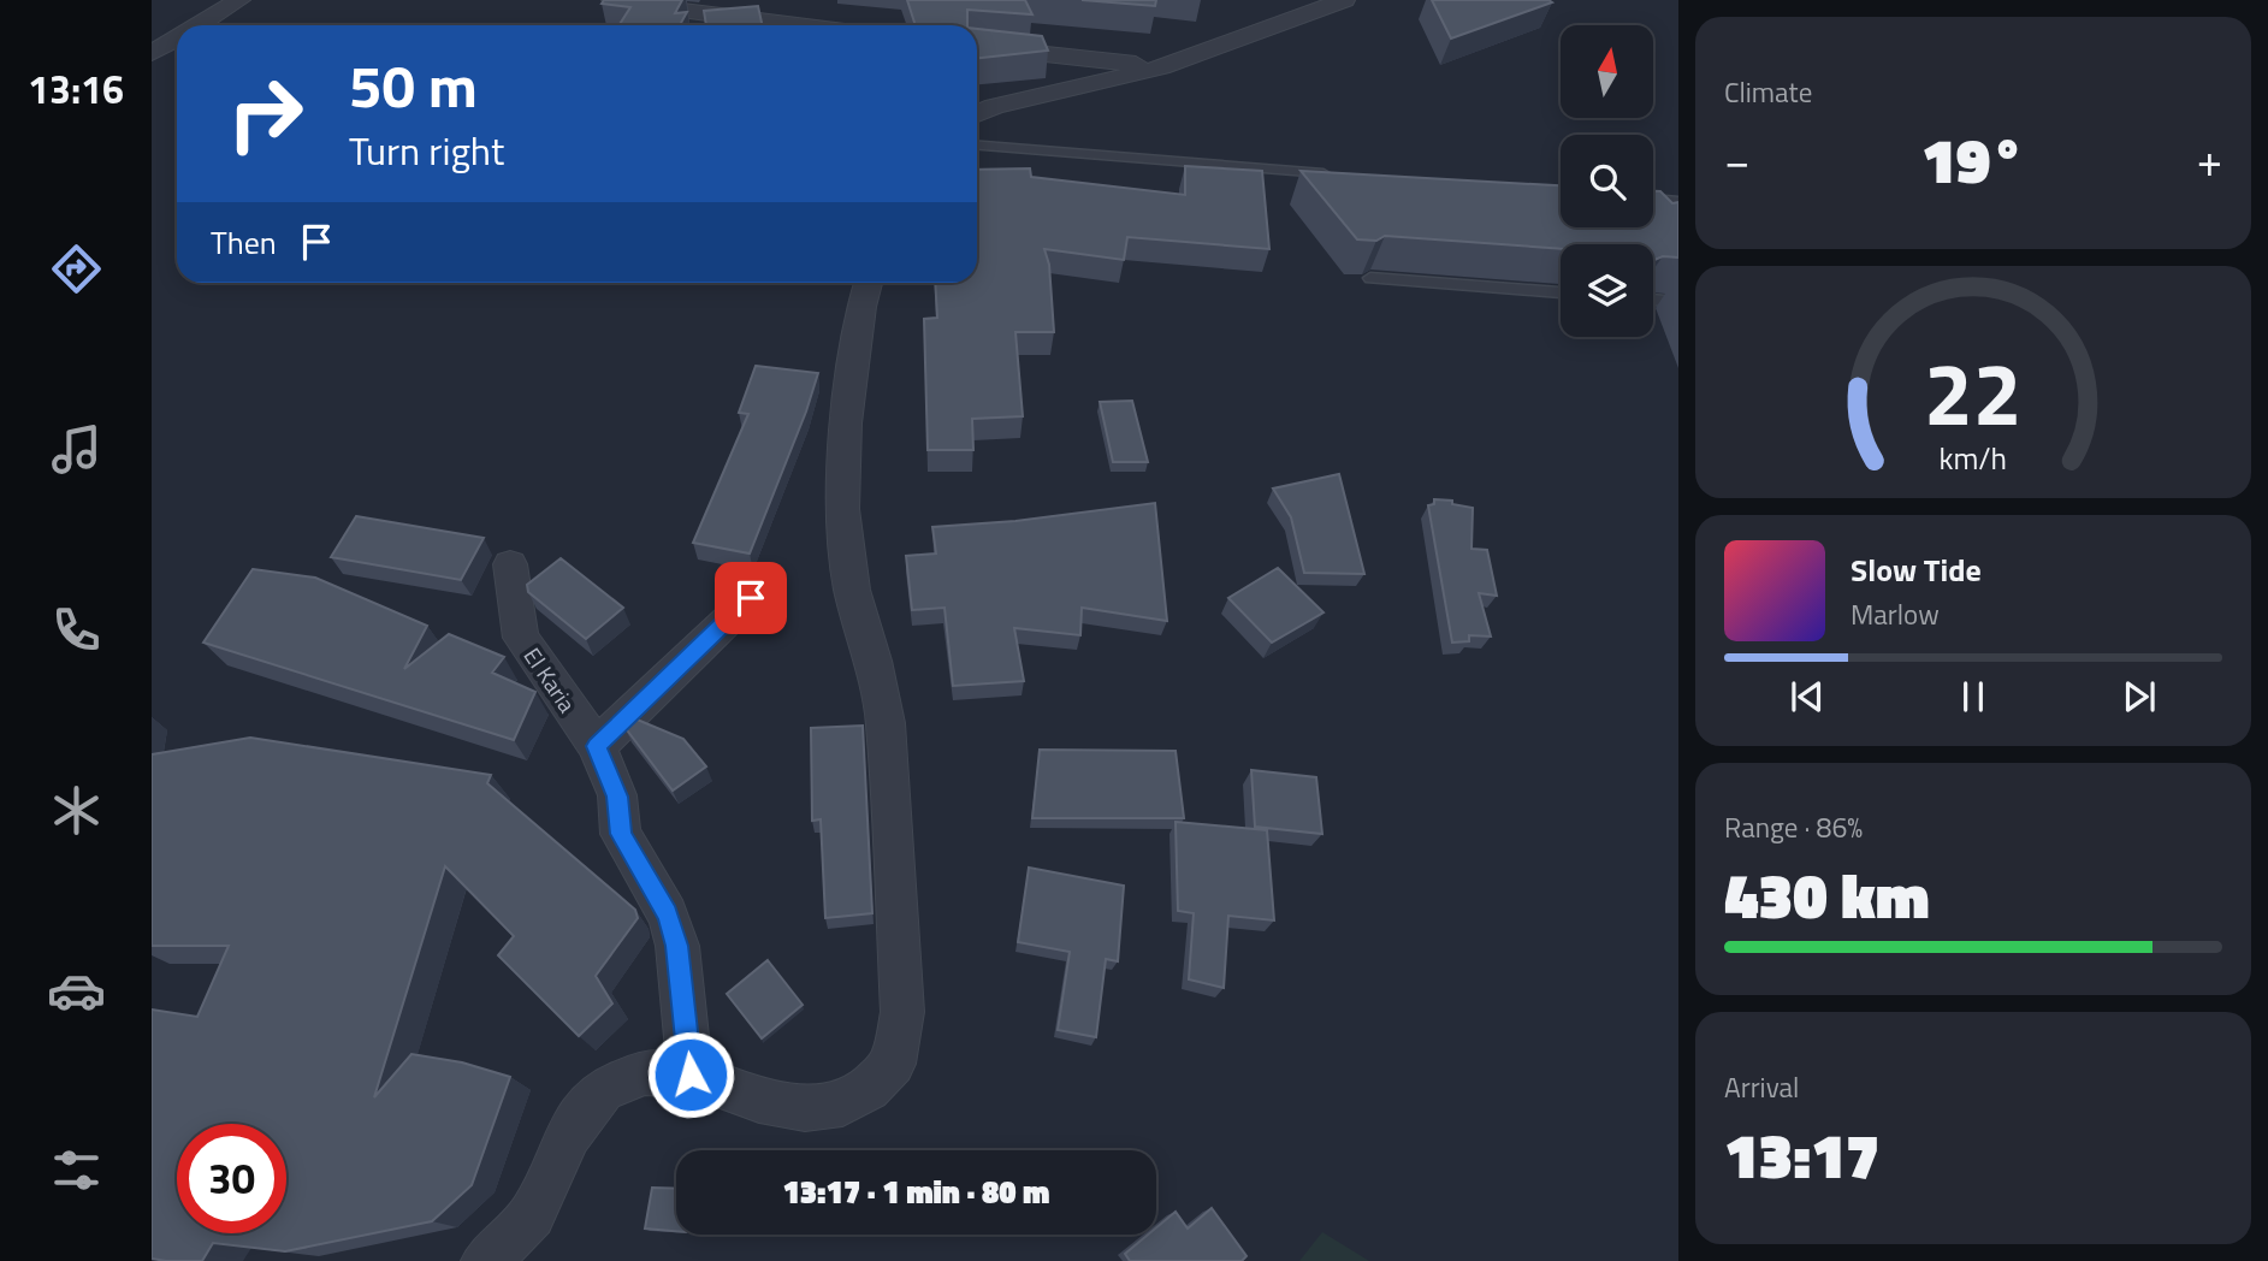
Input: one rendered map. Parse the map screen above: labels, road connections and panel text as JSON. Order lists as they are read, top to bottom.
{
  "streets": {
    "street": ["El Karia"]
  },
  "north": "top",
  "page": {
    "tabs": "13:16",
    "tile": [
      "Climate",
      ["Range · 86%", "430 km"],
      ["Arrival", "13:17"]
    ],
    "turn": ["50 m", "Turn right"],
    "heat": ["−", "19°", "+"],
    "then": "Then",
    "song": ["Slow Tide", "Marlow"],
    "limit": "30",
    "trip": "13:17 · 1 min · 80 m",
    "gauge": ["22", "km/h"]
  }
}
